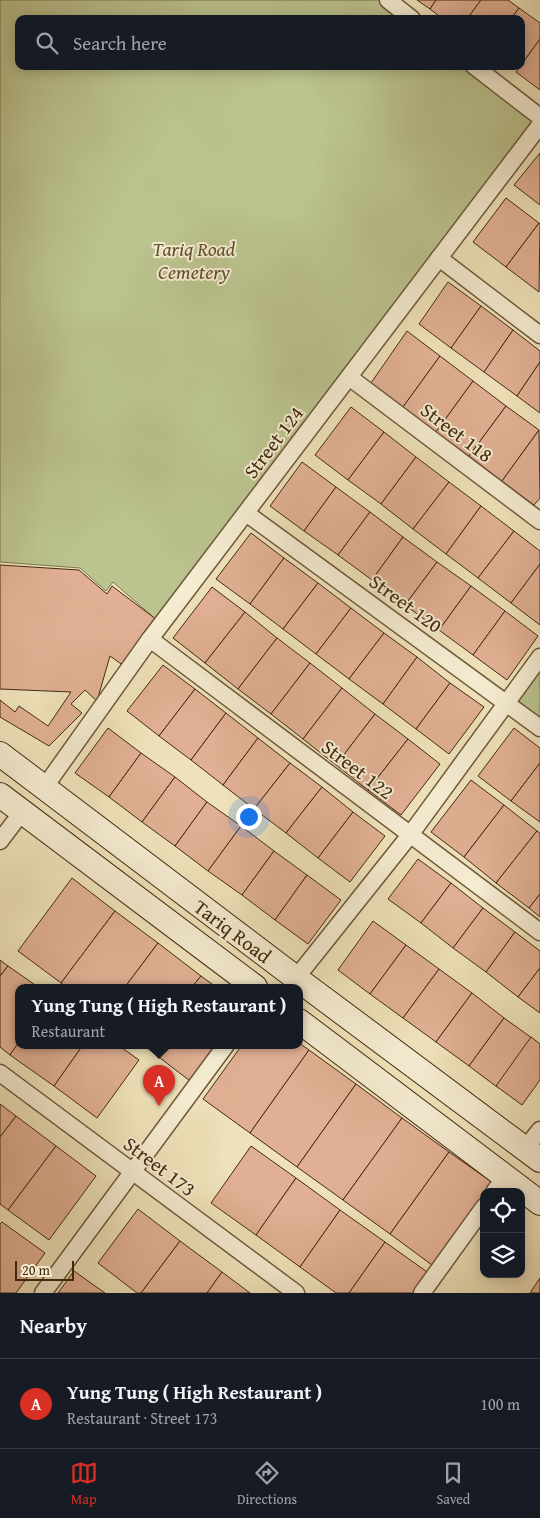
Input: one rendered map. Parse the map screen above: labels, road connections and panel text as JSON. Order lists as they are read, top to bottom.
{
  "streets": {
    "main road": ["Tariq Road"],
    "street": [
      "Street 118",
      "Street 124",
      "Street 120",
      "Street 122",
      "Street 173"
    ]
  },
  "crossings": [
    ["Street 118", "Street 124"],
    ["Street 124", "Street 120"],
    ["Street 124", "Street 122"],
    ["Street 124", "Tariq Road"]
  ],
  "parks": ["Tariq Road Cemetery"],
  "scale_bar": "20 m",
  "page": {
    "search": "Search here",
    "popup": ["Yung Tung ( High Restaurant )", "Restaurant"],
    "pins": "A",
    "scale": "20 m",
    "heading": "Nearby",
    "list": [
      {
        "mark": "A",
        "name": "Yung Tung ( High Restaurant )",
        "note": "Restaurant · Street 173",
        "value": "100 m"
      }
    ],
    "nav": ["Map", "Directions", "Saved"]
  }
}
